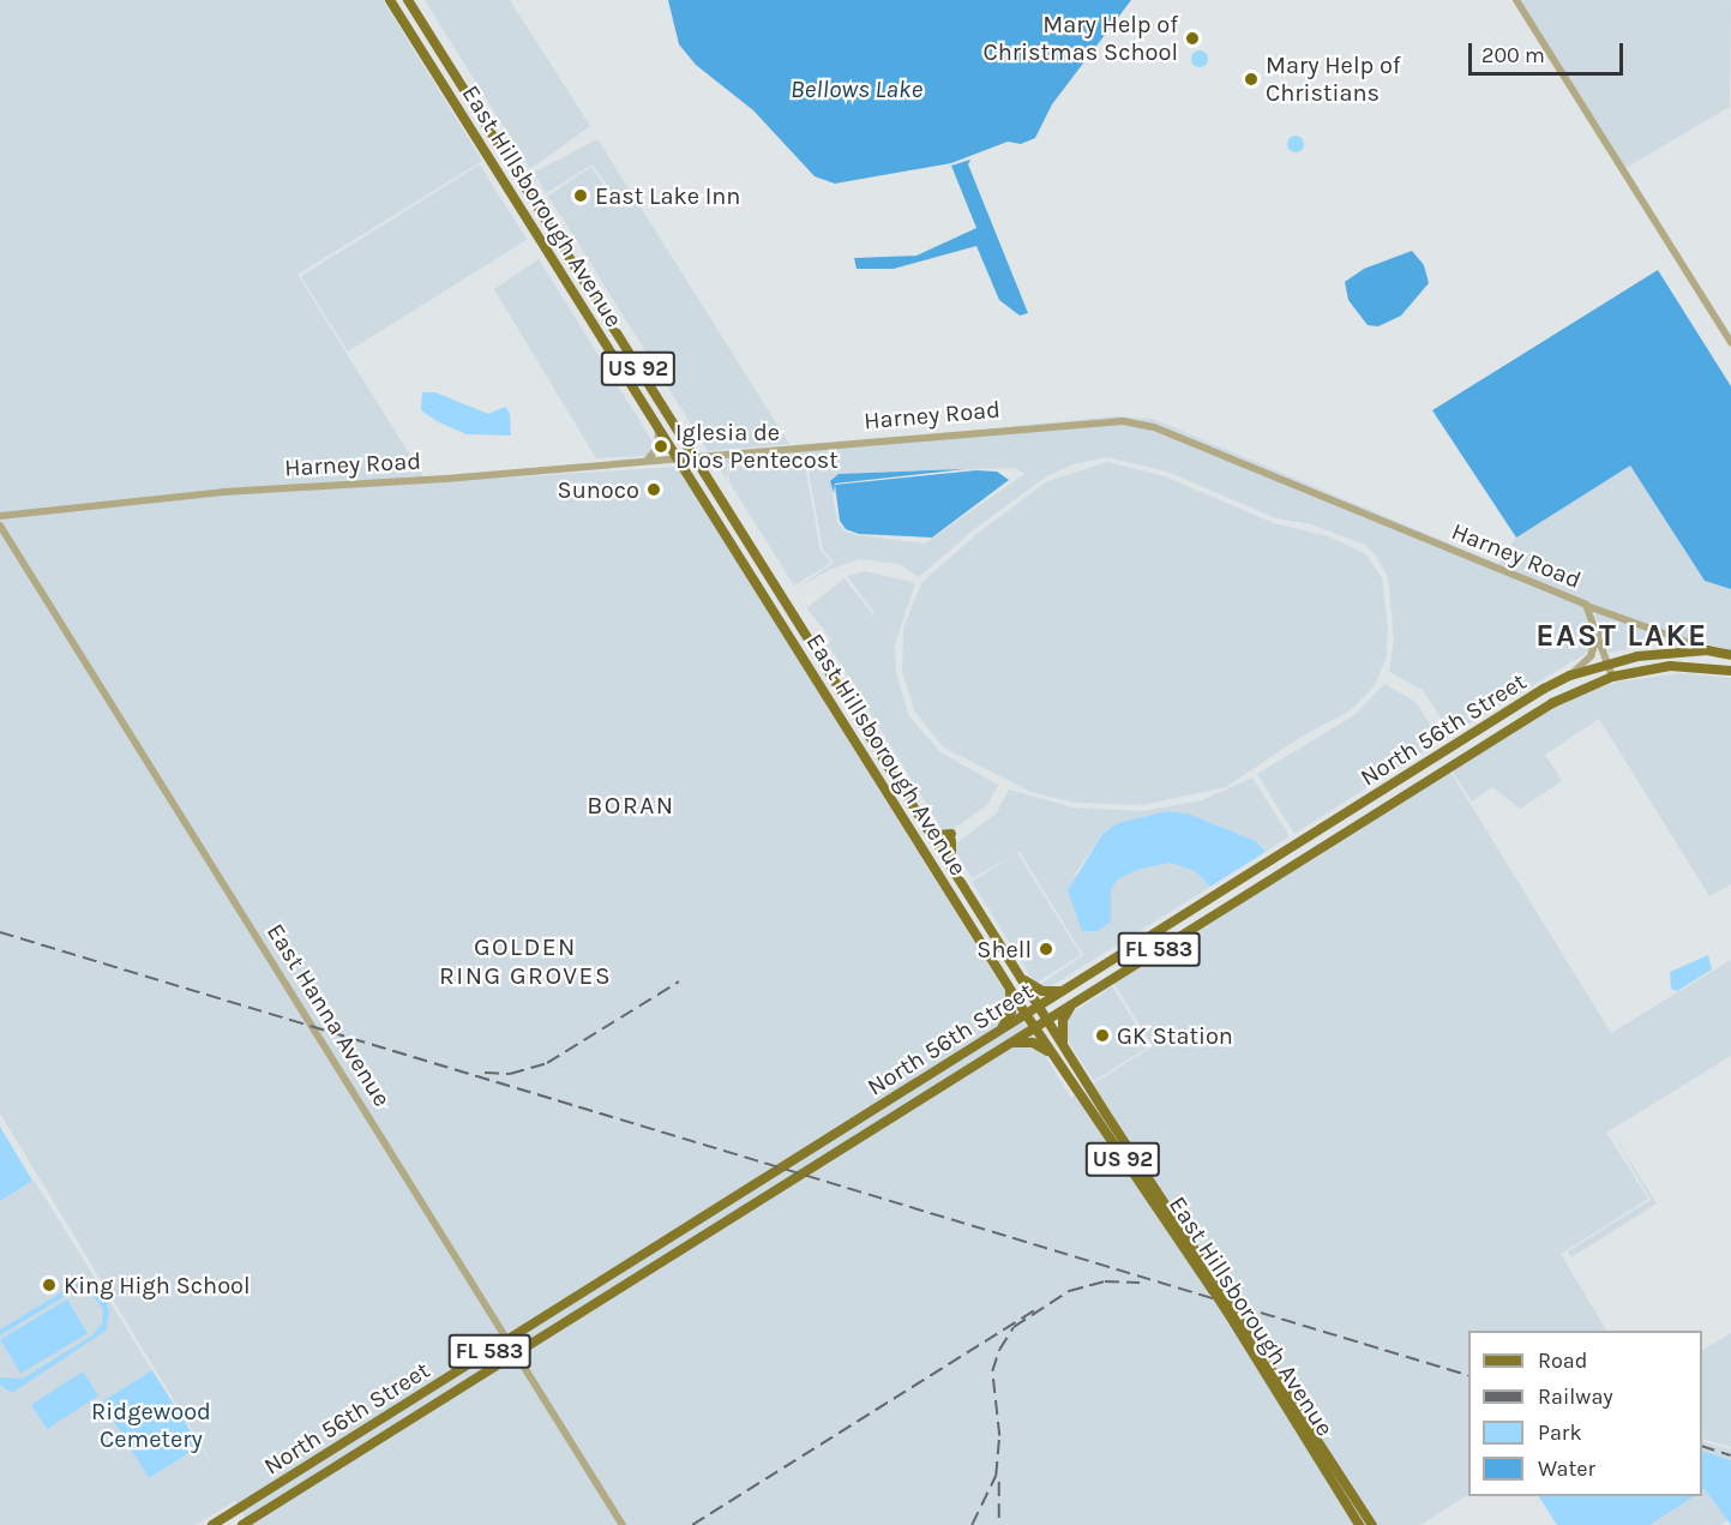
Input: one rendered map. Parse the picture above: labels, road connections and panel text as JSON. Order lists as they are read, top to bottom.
{
  "streets": {
    "main road": [
      "East Hillsborough Avenue",
      "US 92",
      "North 56th Street",
      "FL 583"
    ],
    "street": ["Harney Road", "East Hanna Avenue"]
  },
  "crossings": [
    ["East Hillsborough Avenue", "Harney Road"],
    ["East Hillsborough Avenue", "North 56th Street"],
    ["Harney Road", "North 56th Street"],
    ["North 56th Street", "East Hanna Avenue"]
  ],
  "districts": ["EAST LAKE", "BORAN", "GOLDEN RING GROVES"],
  "water": ["Bellows Lake"],
  "parks": ["Ridgewood Cemetery"],
  "places": [
    "Mary Help of Christmas School",
    "Mary Help of Christians",
    "East Lake Inn",
    "Iglesia de Dios Pentecost",
    "Sunoco",
    "Shell",
    "GK Station",
    "King High School"
  ],
  "legend": [
    "Road",
    "Railway",
    "Park",
    "Water"
  ],
  "scale_bar": "200 m"
}
